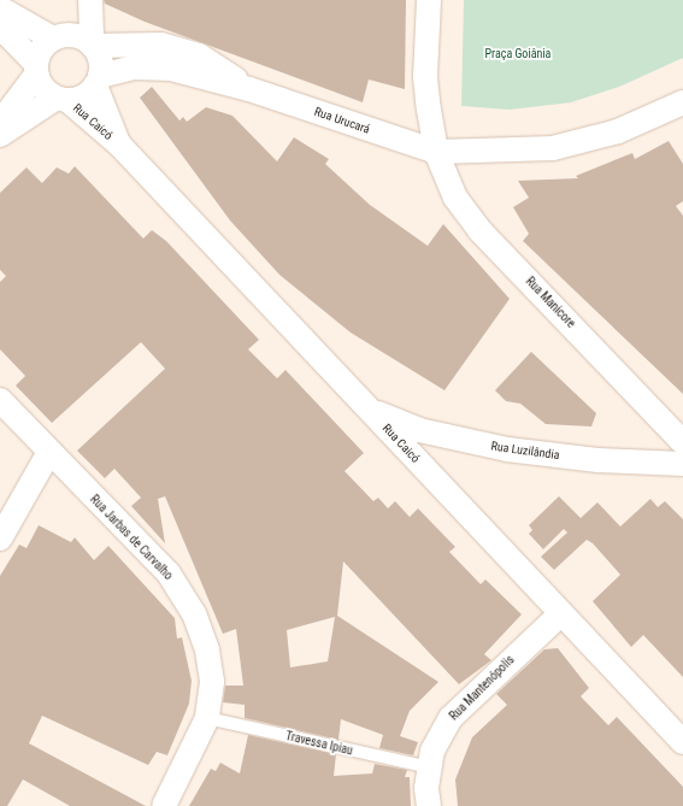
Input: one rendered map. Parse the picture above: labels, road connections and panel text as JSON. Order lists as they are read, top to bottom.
{
  "streets": {
    "street": [
      "Rua Urucará",
      "Rua Caicó",
      "Rua Manicore",
      "Rua Luzilândia",
      "Rua Jarbas de Carvalho",
      "Rua Mantenópolis"
    ],
    "lane": ["Travessa Ipiau"]
  },
  "crossings": [
    ["Rua Urucará", "Rua Caicó"],
    ["Rua Urucará", "Rua Manicore"],
    ["Rua Caicó", "Rua Luzilândia"],
    ["Rua Caicó", "Rua Mantenópolis"],
    ["Rua Jarbas de Carvalho", "Travessa Ipiau"],
    ["Rua Mantenópolis", "Travessa Ipiau"]
  ],
  "parks": ["Praça Goiânia"]
}
